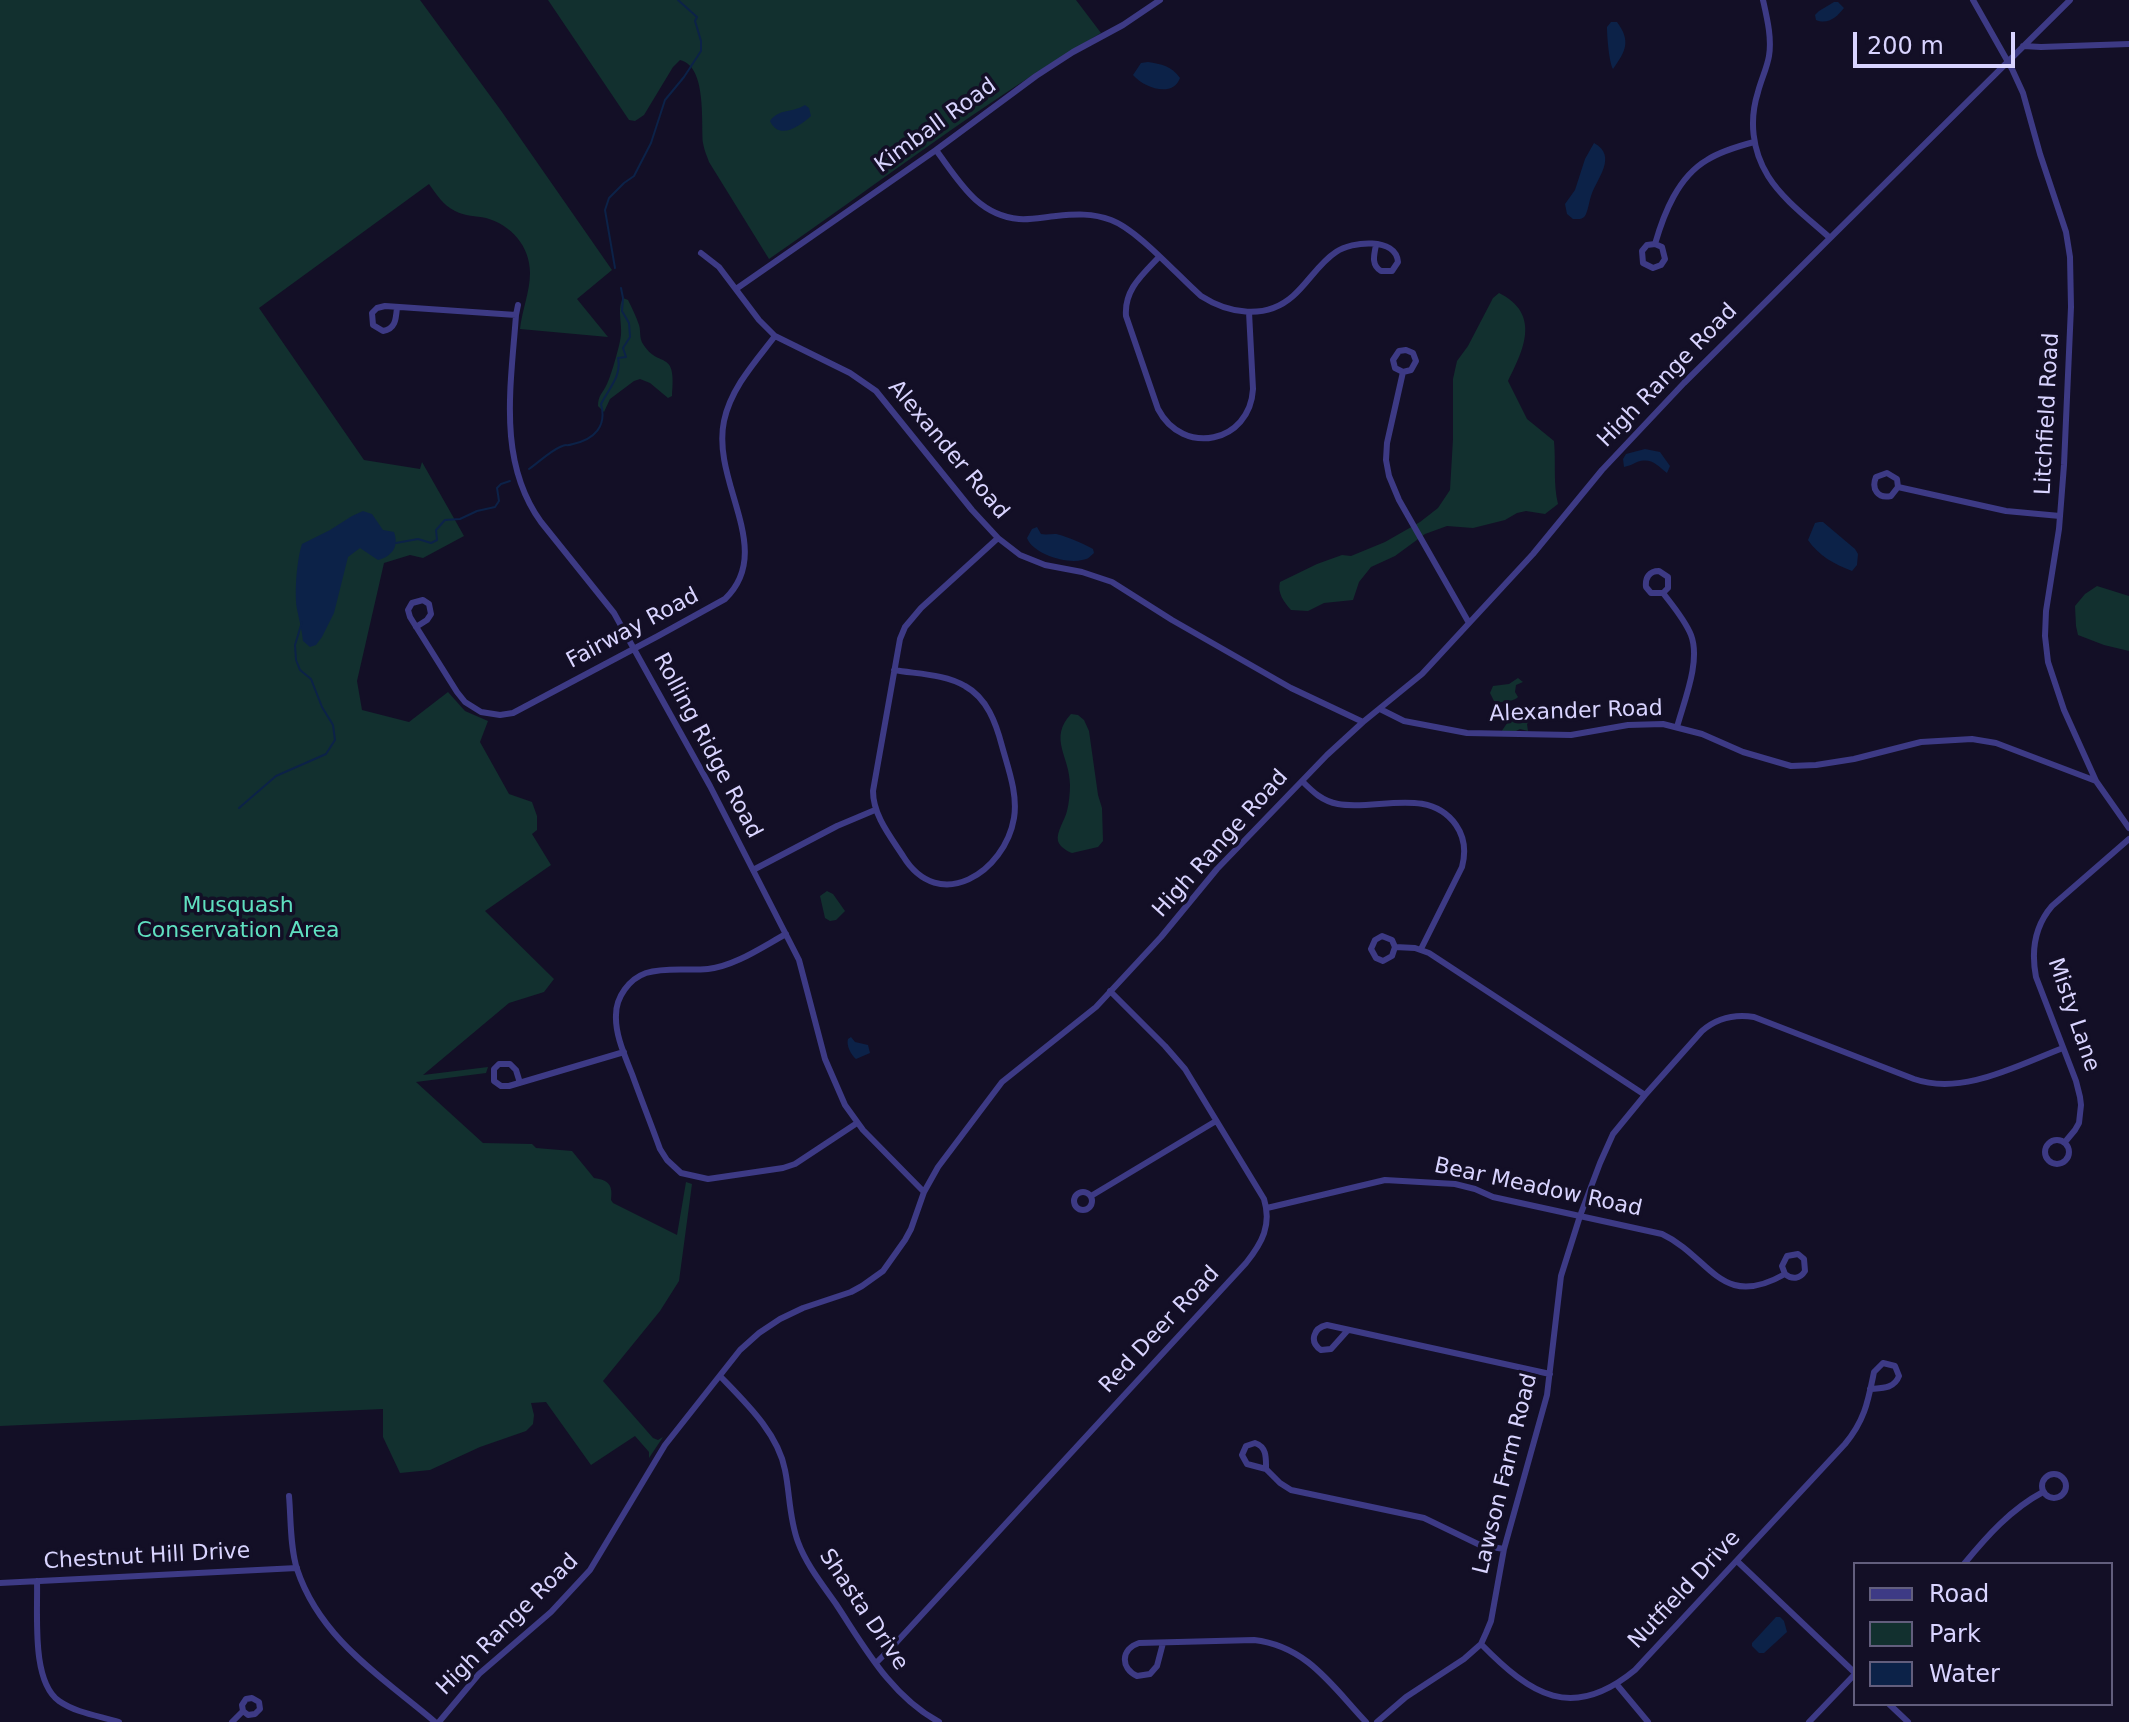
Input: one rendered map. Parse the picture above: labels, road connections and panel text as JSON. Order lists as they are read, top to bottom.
{
  "streets": {
    "street": [
      "Kimball Road",
      "High Range Road",
      "Litchfield Road",
      "Alexander Road",
      "Fairway Road",
      "Rolling Ridge Road",
      "Misty Lane",
      "Bear Meadow Road",
      "Red Deer Road",
      "Lawson Farm Road",
      "Chestnut Hill Drive",
      "Nutfield Drive",
      "Shasta Drive"
    ]
  },
  "crossings": [
    ["Kimball Road", "Alexander Road"],
    ["High Range Road", "Litchfield Road"],
    ["High Range Road", "Alexander Road"],
    ["High Range Road", "Rolling Ridge Road"],
    ["High Range Road", "Shasta Drive"],
    ["Litchfield Road", "Alexander Road"],
    ["Alexander Road", "Fairway Road"],
    ["Fairway Road", "Rolling Ridge Road"],
    ["Misty Lane", "Lawson Farm Road"],
    ["Bear Meadow Road", "Red Deer Road"],
    ["Bear Meadow Road", "Lawson Farm Road"],
    ["Red Deer Road", "Shasta Drive"],
    ["Lawson Farm Road", "Nutfield Drive"]
  ],
  "parks": ["Musquash Conservation Area"],
  "legend": ["Road", "Park", "Water"],
  "scale_bar": "200 m"
}
